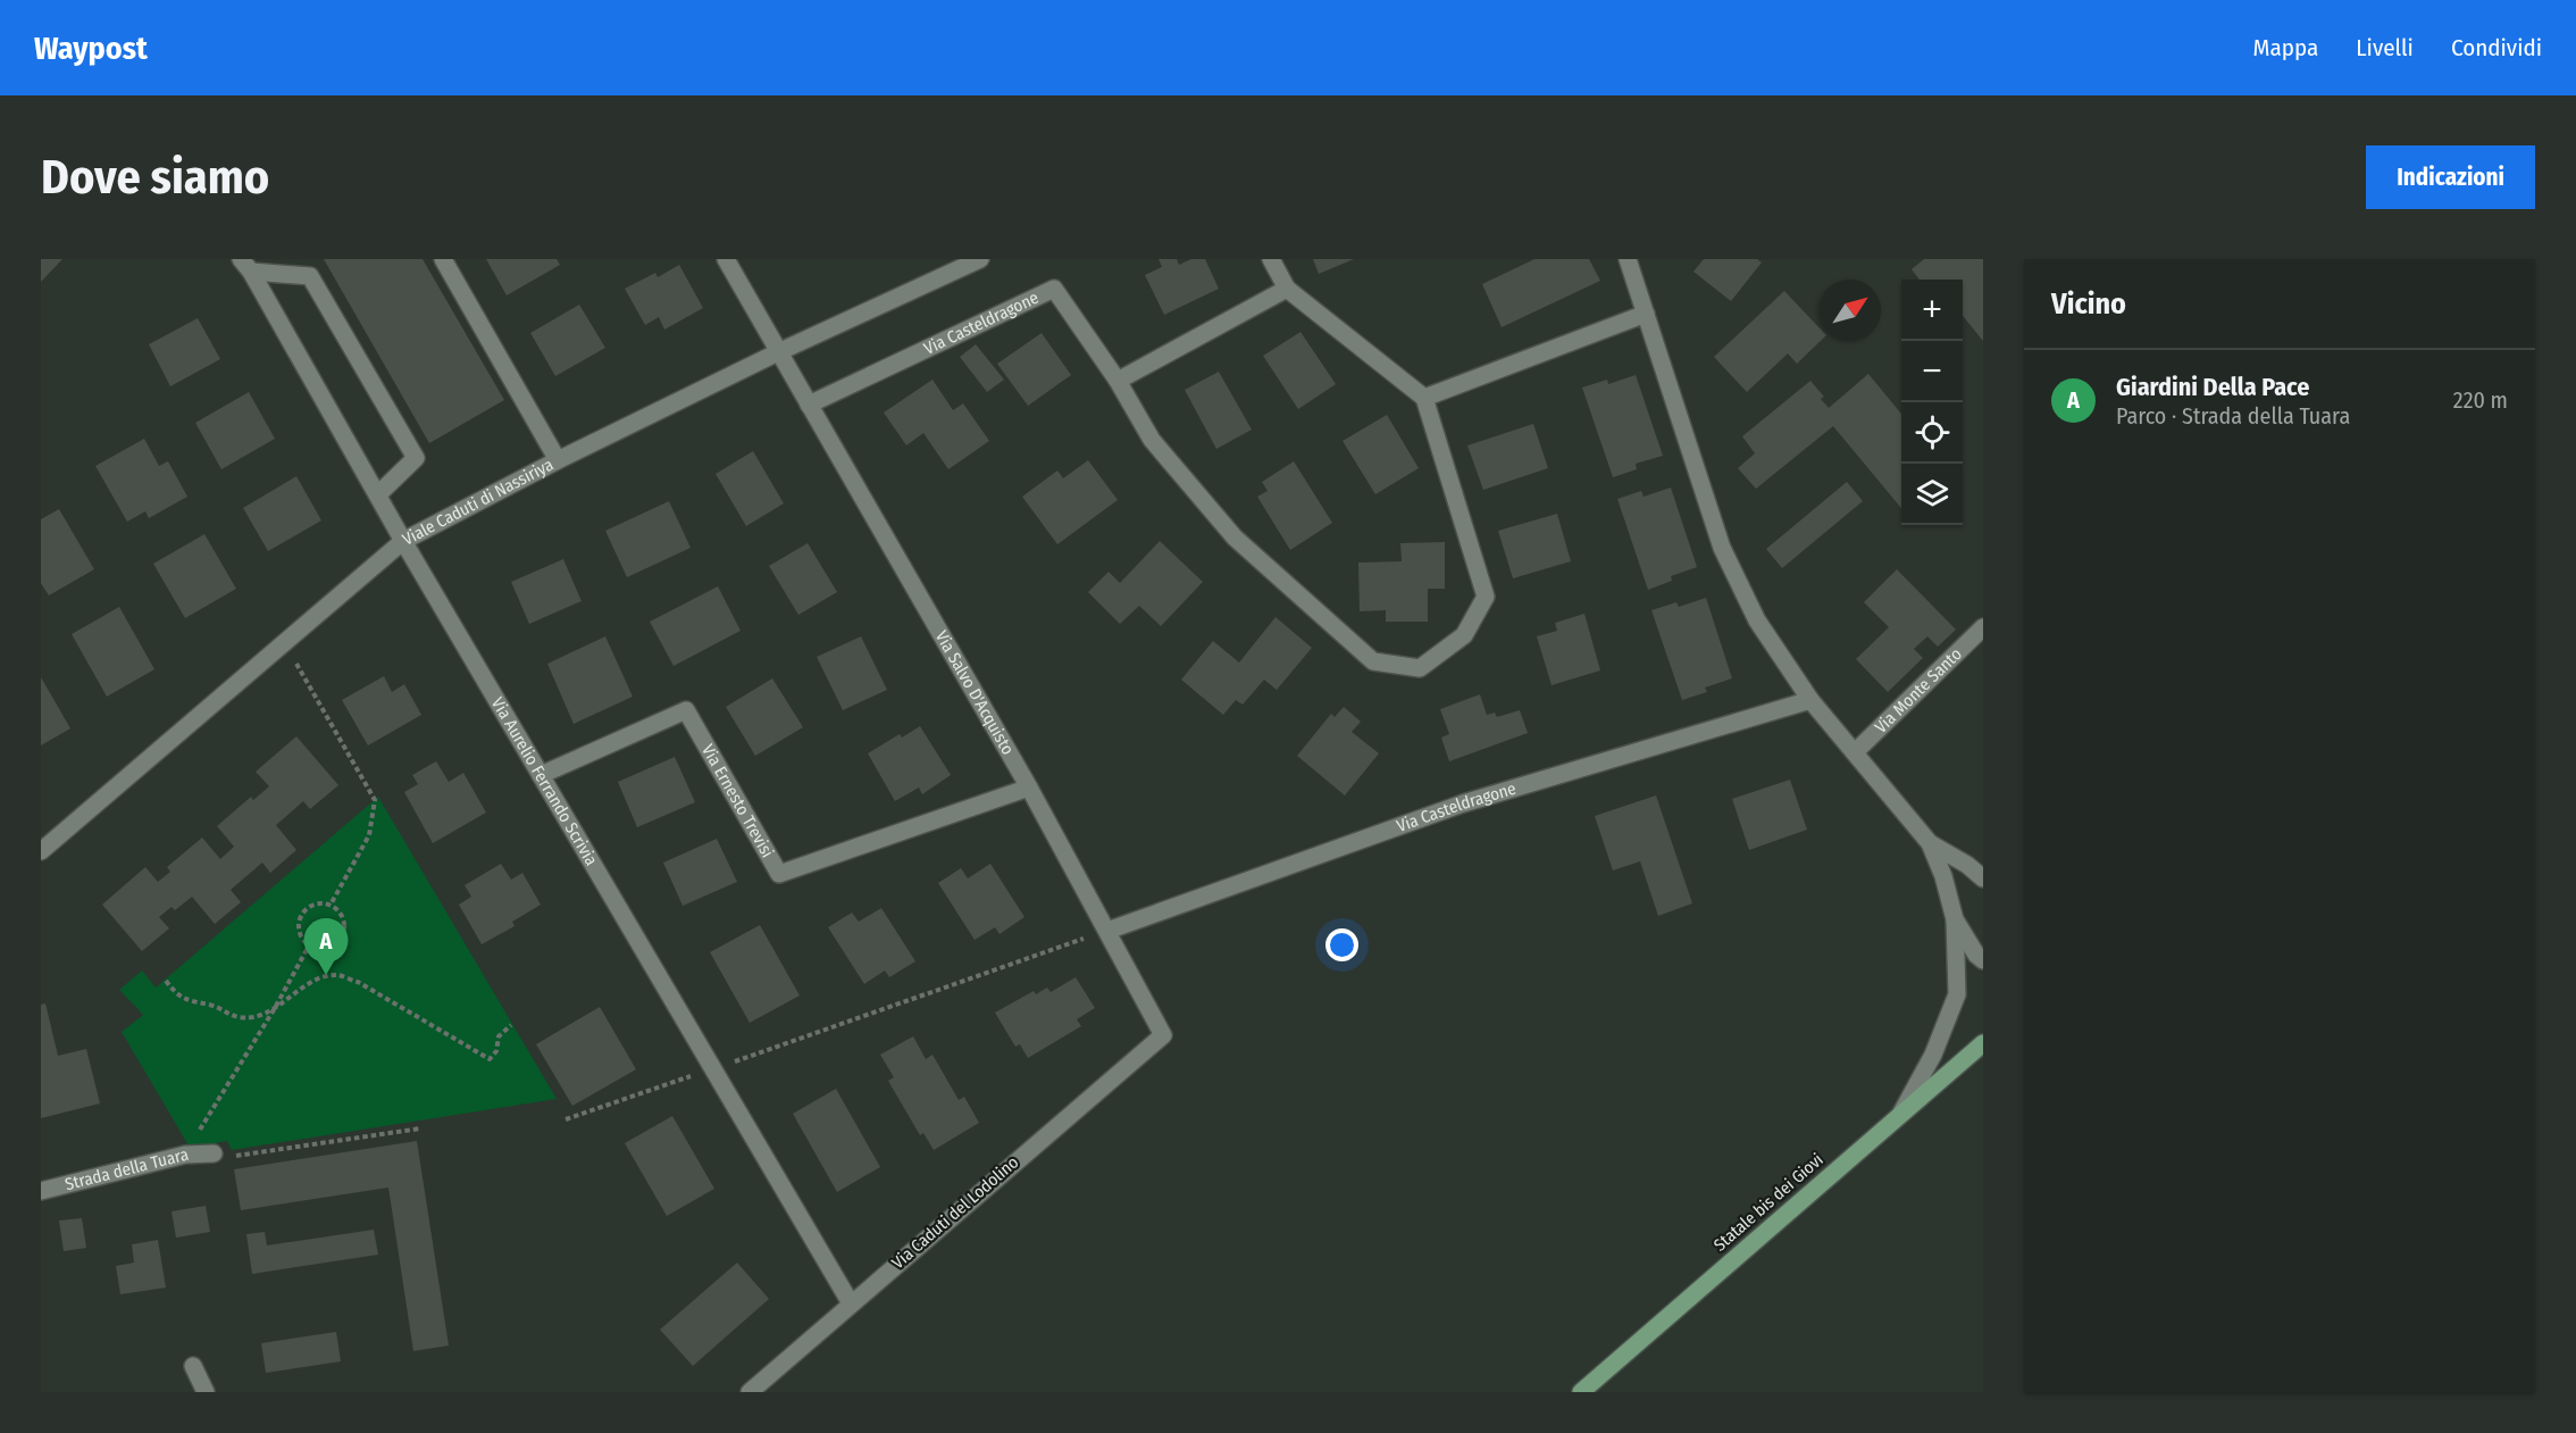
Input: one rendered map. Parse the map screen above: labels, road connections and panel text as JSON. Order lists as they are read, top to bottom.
{
  "streets": {
    "main road": ["Statale bis dei Giovi"],
    "street": [
      "Via Casteldragone",
      "Viale Caduti di Nassiriya",
      "Via Monte Santo",
      "Via Salvo D'Acquisto",
      "Via Aurelio Ferrando Scrivia",
      "Via Ernesto Trevisi",
      "Strada della Tuara",
      "Via Caduti del Lodolino"
    ]
  },
  "crossings": [
    ["Via Casteldragone", "Via Salvo D'Acquisto"],
    ["Viale Caduti di Nassiriya", "Via Salvo D'Acquisto"],
    ["Viale Caduti di Nassiriya", "Via Aurelio Ferrando Scrivia"],
    ["Via Salvo D'Acquisto", "Via Ernesto Trevisi"],
    ["Via Salvo D'Acquisto", "Via Caduti del Lodolino"],
    ["Via Aurelio Ferrando Scrivia", "Via Ernesto Trevisi"],
    ["Via Aurelio Ferrando Scrivia", "Via Caduti del Lodolino"]
  ],
  "north": "top right",
  "page": {
    "header": "Waypost",
    "nav": ["Mappa", "Livelli", "Condividi"],
    "buttons": "Indicazioni",
    "title": "Dove siamo",
    "heading": "Vicino",
    "map_buttons": ["+", "−"],
    "list": [
      {
        "mark": "A",
        "name": "Giardini Della Pace",
        "note": "Parco · Strada della Tuara",
        "value": "220 m"
      }
    ],
    "pins": "A"
  }
}
